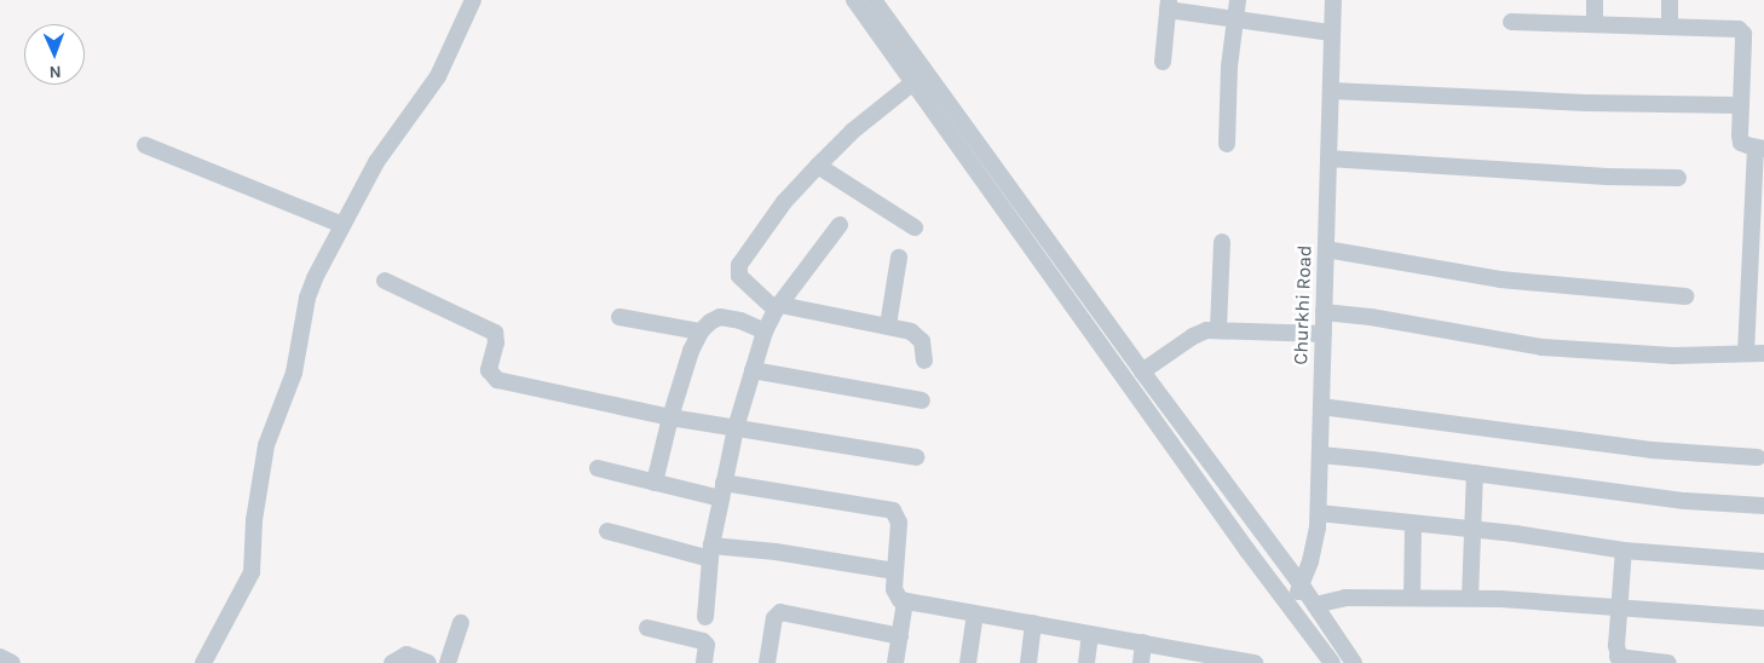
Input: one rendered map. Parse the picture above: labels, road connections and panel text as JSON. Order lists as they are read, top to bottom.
{
  "streets": {
    "street": ["Churkhi Road"]
  },
  "north": "bottom"
}
